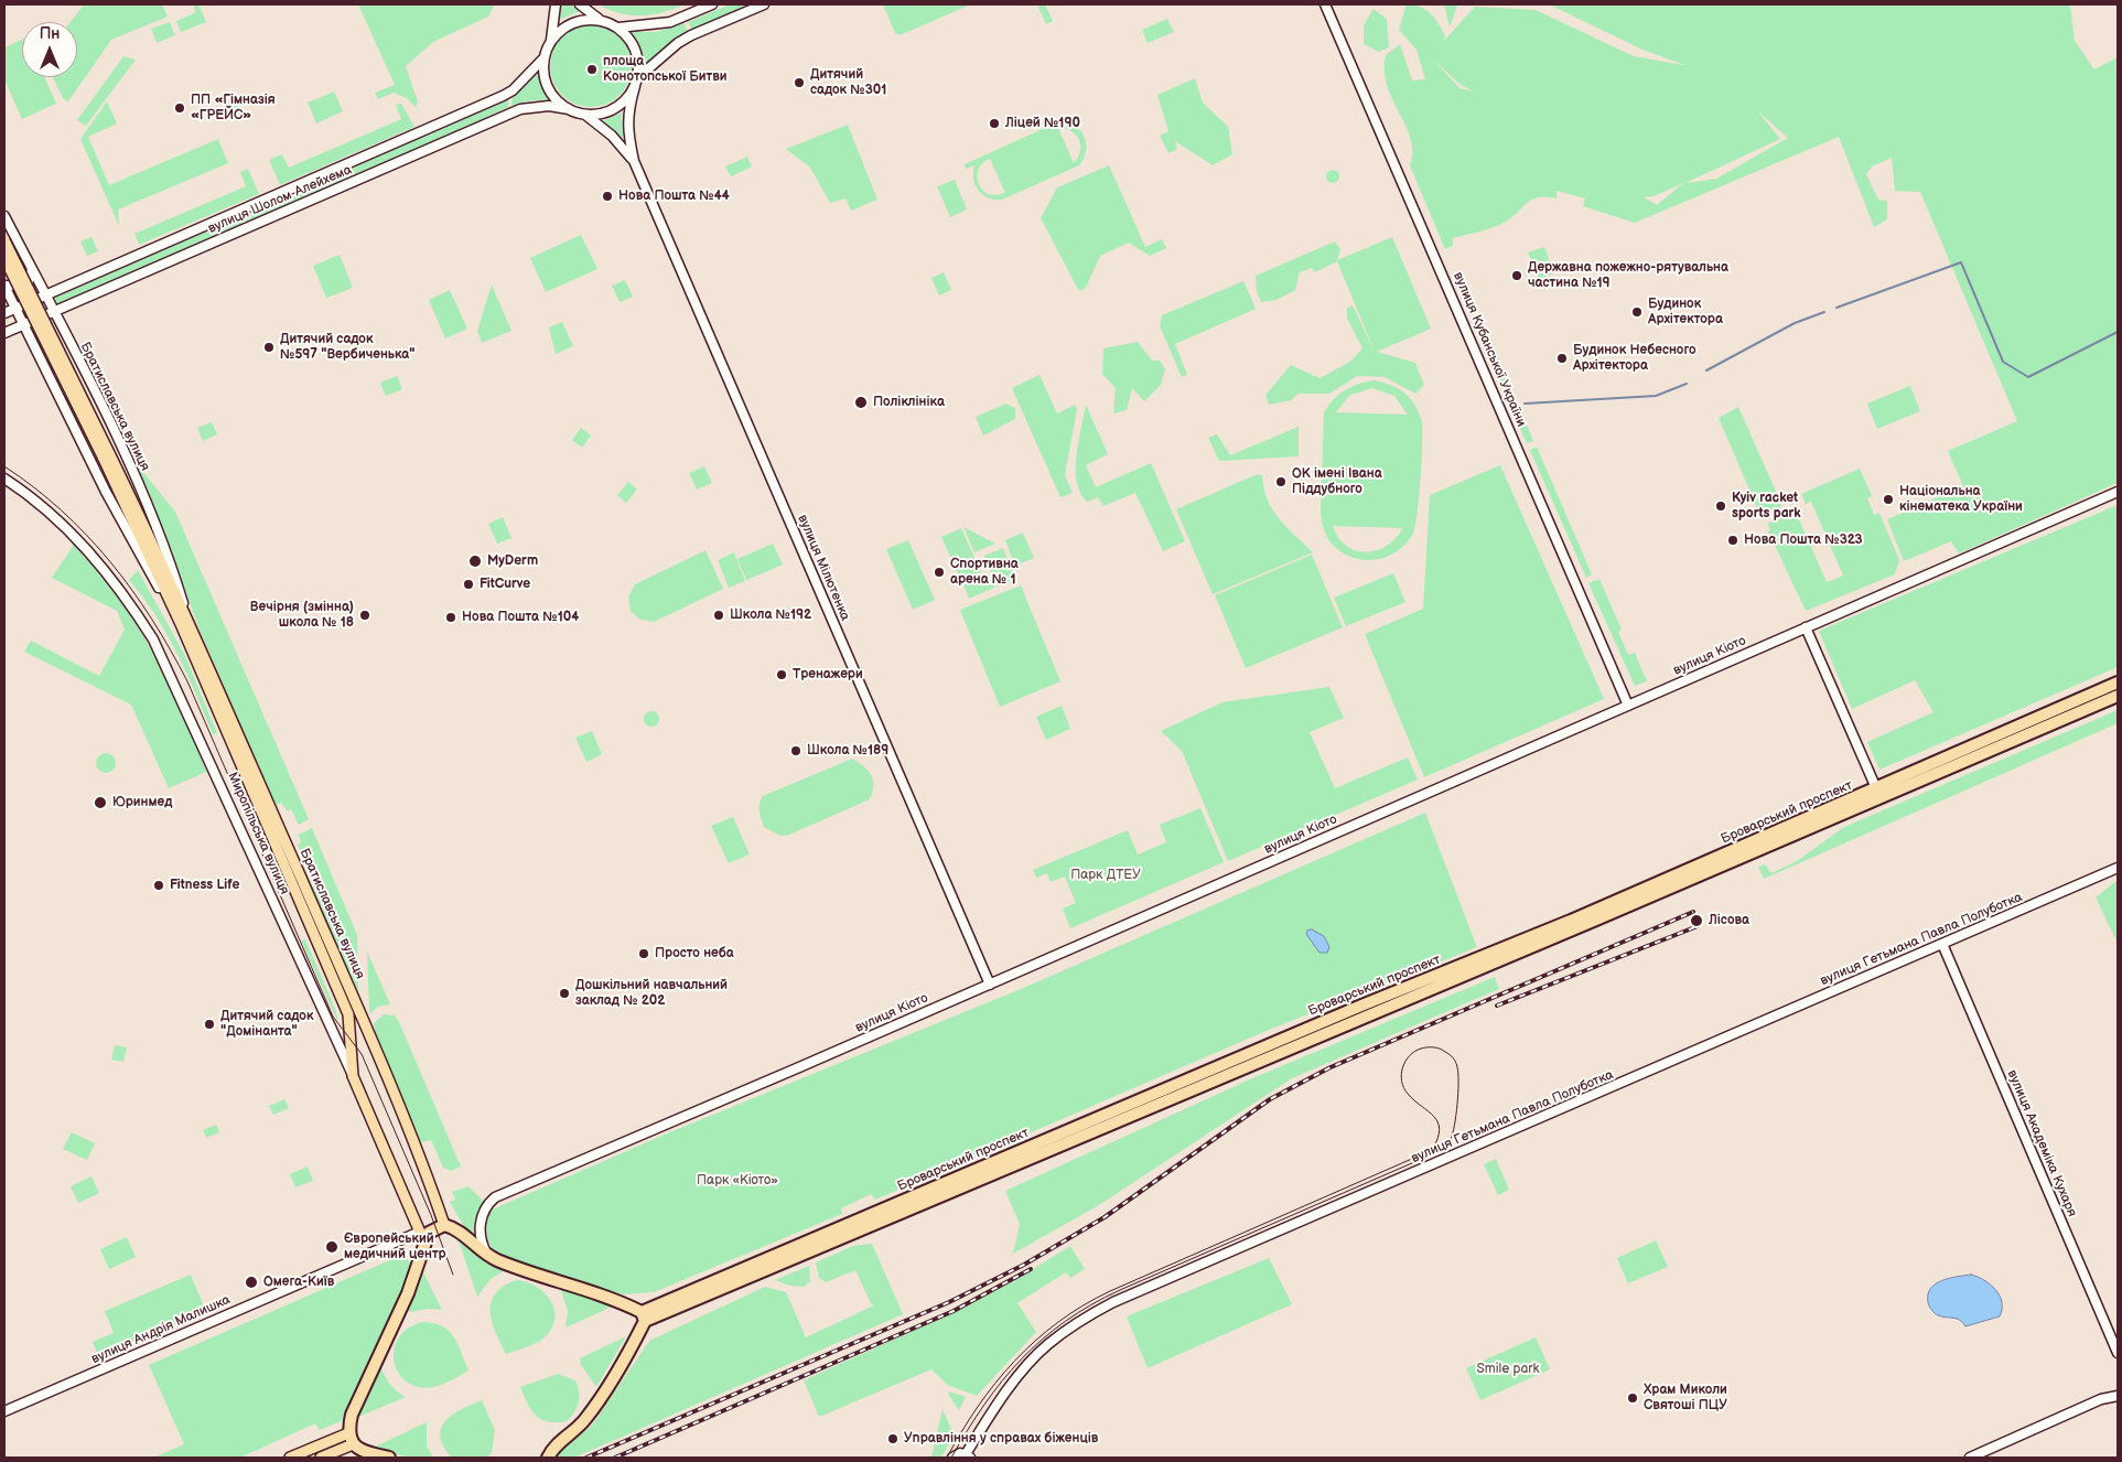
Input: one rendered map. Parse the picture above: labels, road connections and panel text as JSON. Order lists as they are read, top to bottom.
{
  "streets": {
    "highway": ["Броварський проспект"],
    "main road": ["Братиславська вулиця", "Миропільська вулиця"],
    "street": [
      "вулиця Шолом-Алейхема",
      "вулиця Кубанської України",
      "вулиця Мілютенка",
      "вулиця Кіото",
      "вулиця Гетьмана Павла Полуботка",
      "вулиця Академіка Кухаря",
      "вулиця Андрія Малишка"
    ]
  },
  "crossings": [
    ["вулиця Шолом-Алейхема", "Братиславська вулиця"],
    ["вулиця Шолом-Алейхема", "вулиця Мілютенка"],
    ["вулиця Кубанської України", "вулиця Кіото"],
    ["Братиславська вулиця", "Миропільська вулиця"],
    ["вулиця Мілютенка", "вулиця Кіото"],
    ["Миропільська вулиця", "вулиця Андрія Малишка"],
    ["вулиця Гетьмана Павла Полуботка", "вулиця Академіка Кухаря"]
  ],
  "parks": ["Парк ДТЕУ", "Парк «Кіото»", "Smile park"],
  "places": [
    "площа Конотопської Битви",
    "Дитячий садок №301",
    "ПП «Гімназія «ГРЕЙС»",
    "Ліцей №190",
    "Нова Пошта №44",
    "Державна пожежно-рятувальна частина №19",
    "Будинок Архітектора",
    "Дитячий садок №597 \"Вербиченька\"",
    "Будинок Небесного Архітектора",
    "Поліклініка",
    "ОК імені Івана Піддубного",
    "Національна кінематека України",
    "Kyiv racket sports park",
    "Нова Пошта №323",
    "MyDerm",
    "Спортивна арена № 1",
    "FitCurve",
    "Вечірня (змінна) школа № 18",
    "Школа №192",
    "Нова Пошта №104",
    "Тренажери",
    "Школа №189",
    "Юринмед",
    "Fitness Life",
    "Лісова",
    "Просто неба",
    "Дошкільний навчальний заклад № 202",
    "Дитячий садок \"Домінанта\"",
    "Європейський медичний центр",
    "Омега-Київ",
    "Храм Миколи Святоші ПЦУ",
    "Управління у справах біженців"
  ],
  "north": "top"
}
